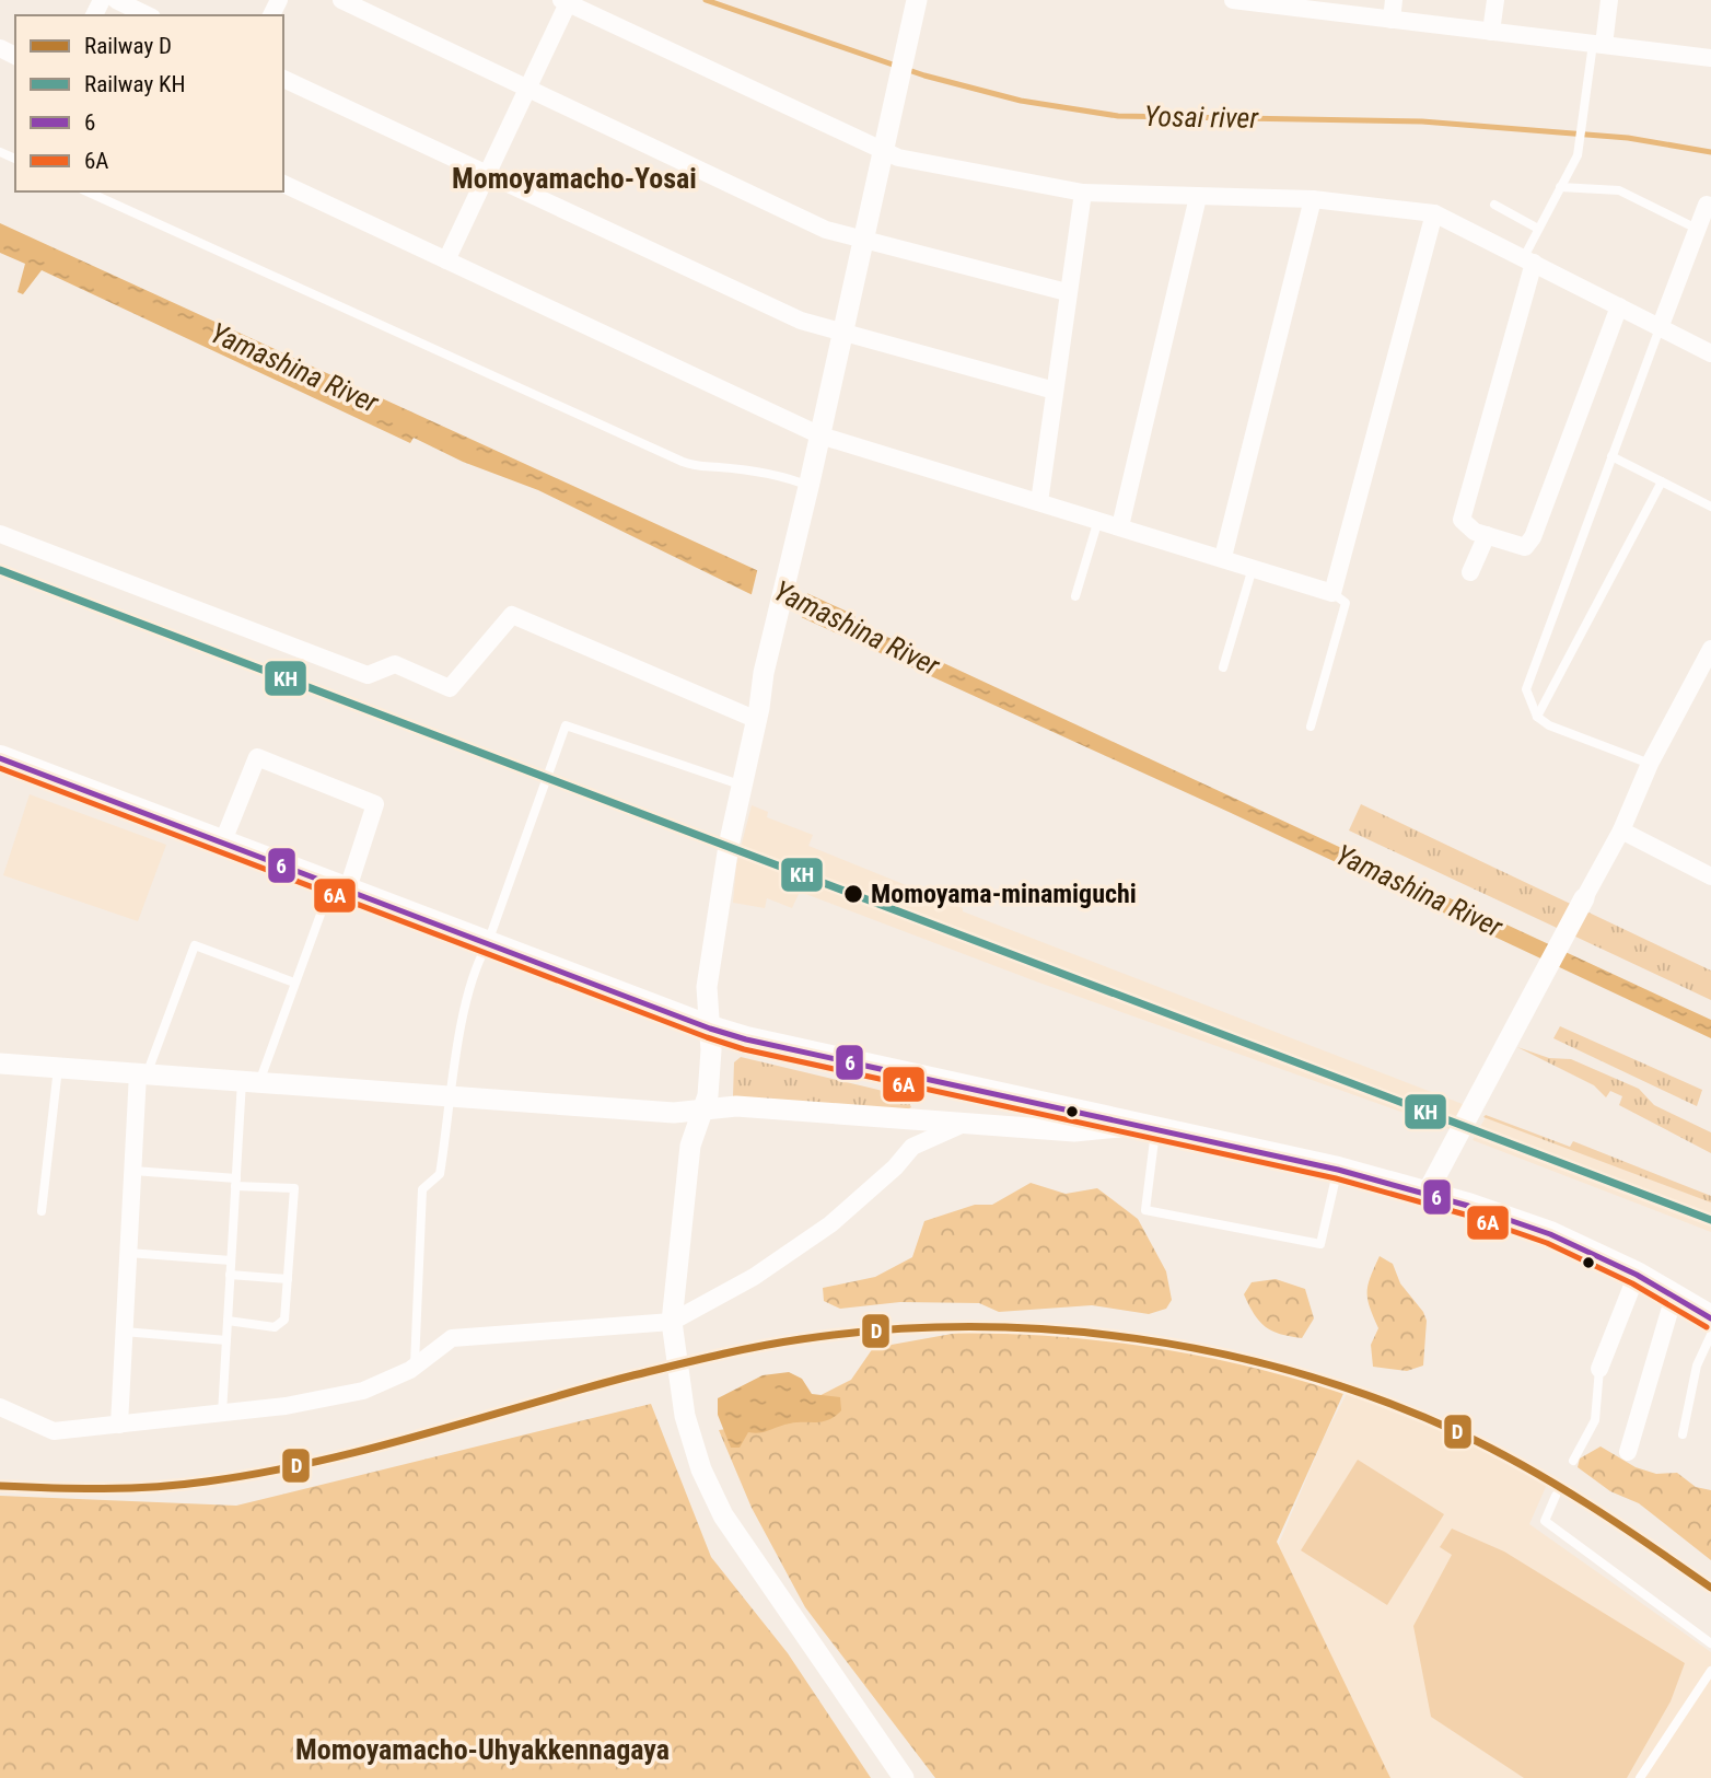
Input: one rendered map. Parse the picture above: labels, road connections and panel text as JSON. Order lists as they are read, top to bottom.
{
  "districts": ["Momoyamacho-Yosai", "Momoyamacho-Uhyakkennagaya"],
  "water": ["Yosai river", "Yamashina River"],
  "places": ["Momoyama-minamiguchi"],
  "lines": [
    "rail line KH",
    "transit line 6",
    "transit line 6A",
    "rail line D"
  ],
  "legend": [
    "Railway D",
    "Railway KH",
    "6",
    "6A"
  ]
}
